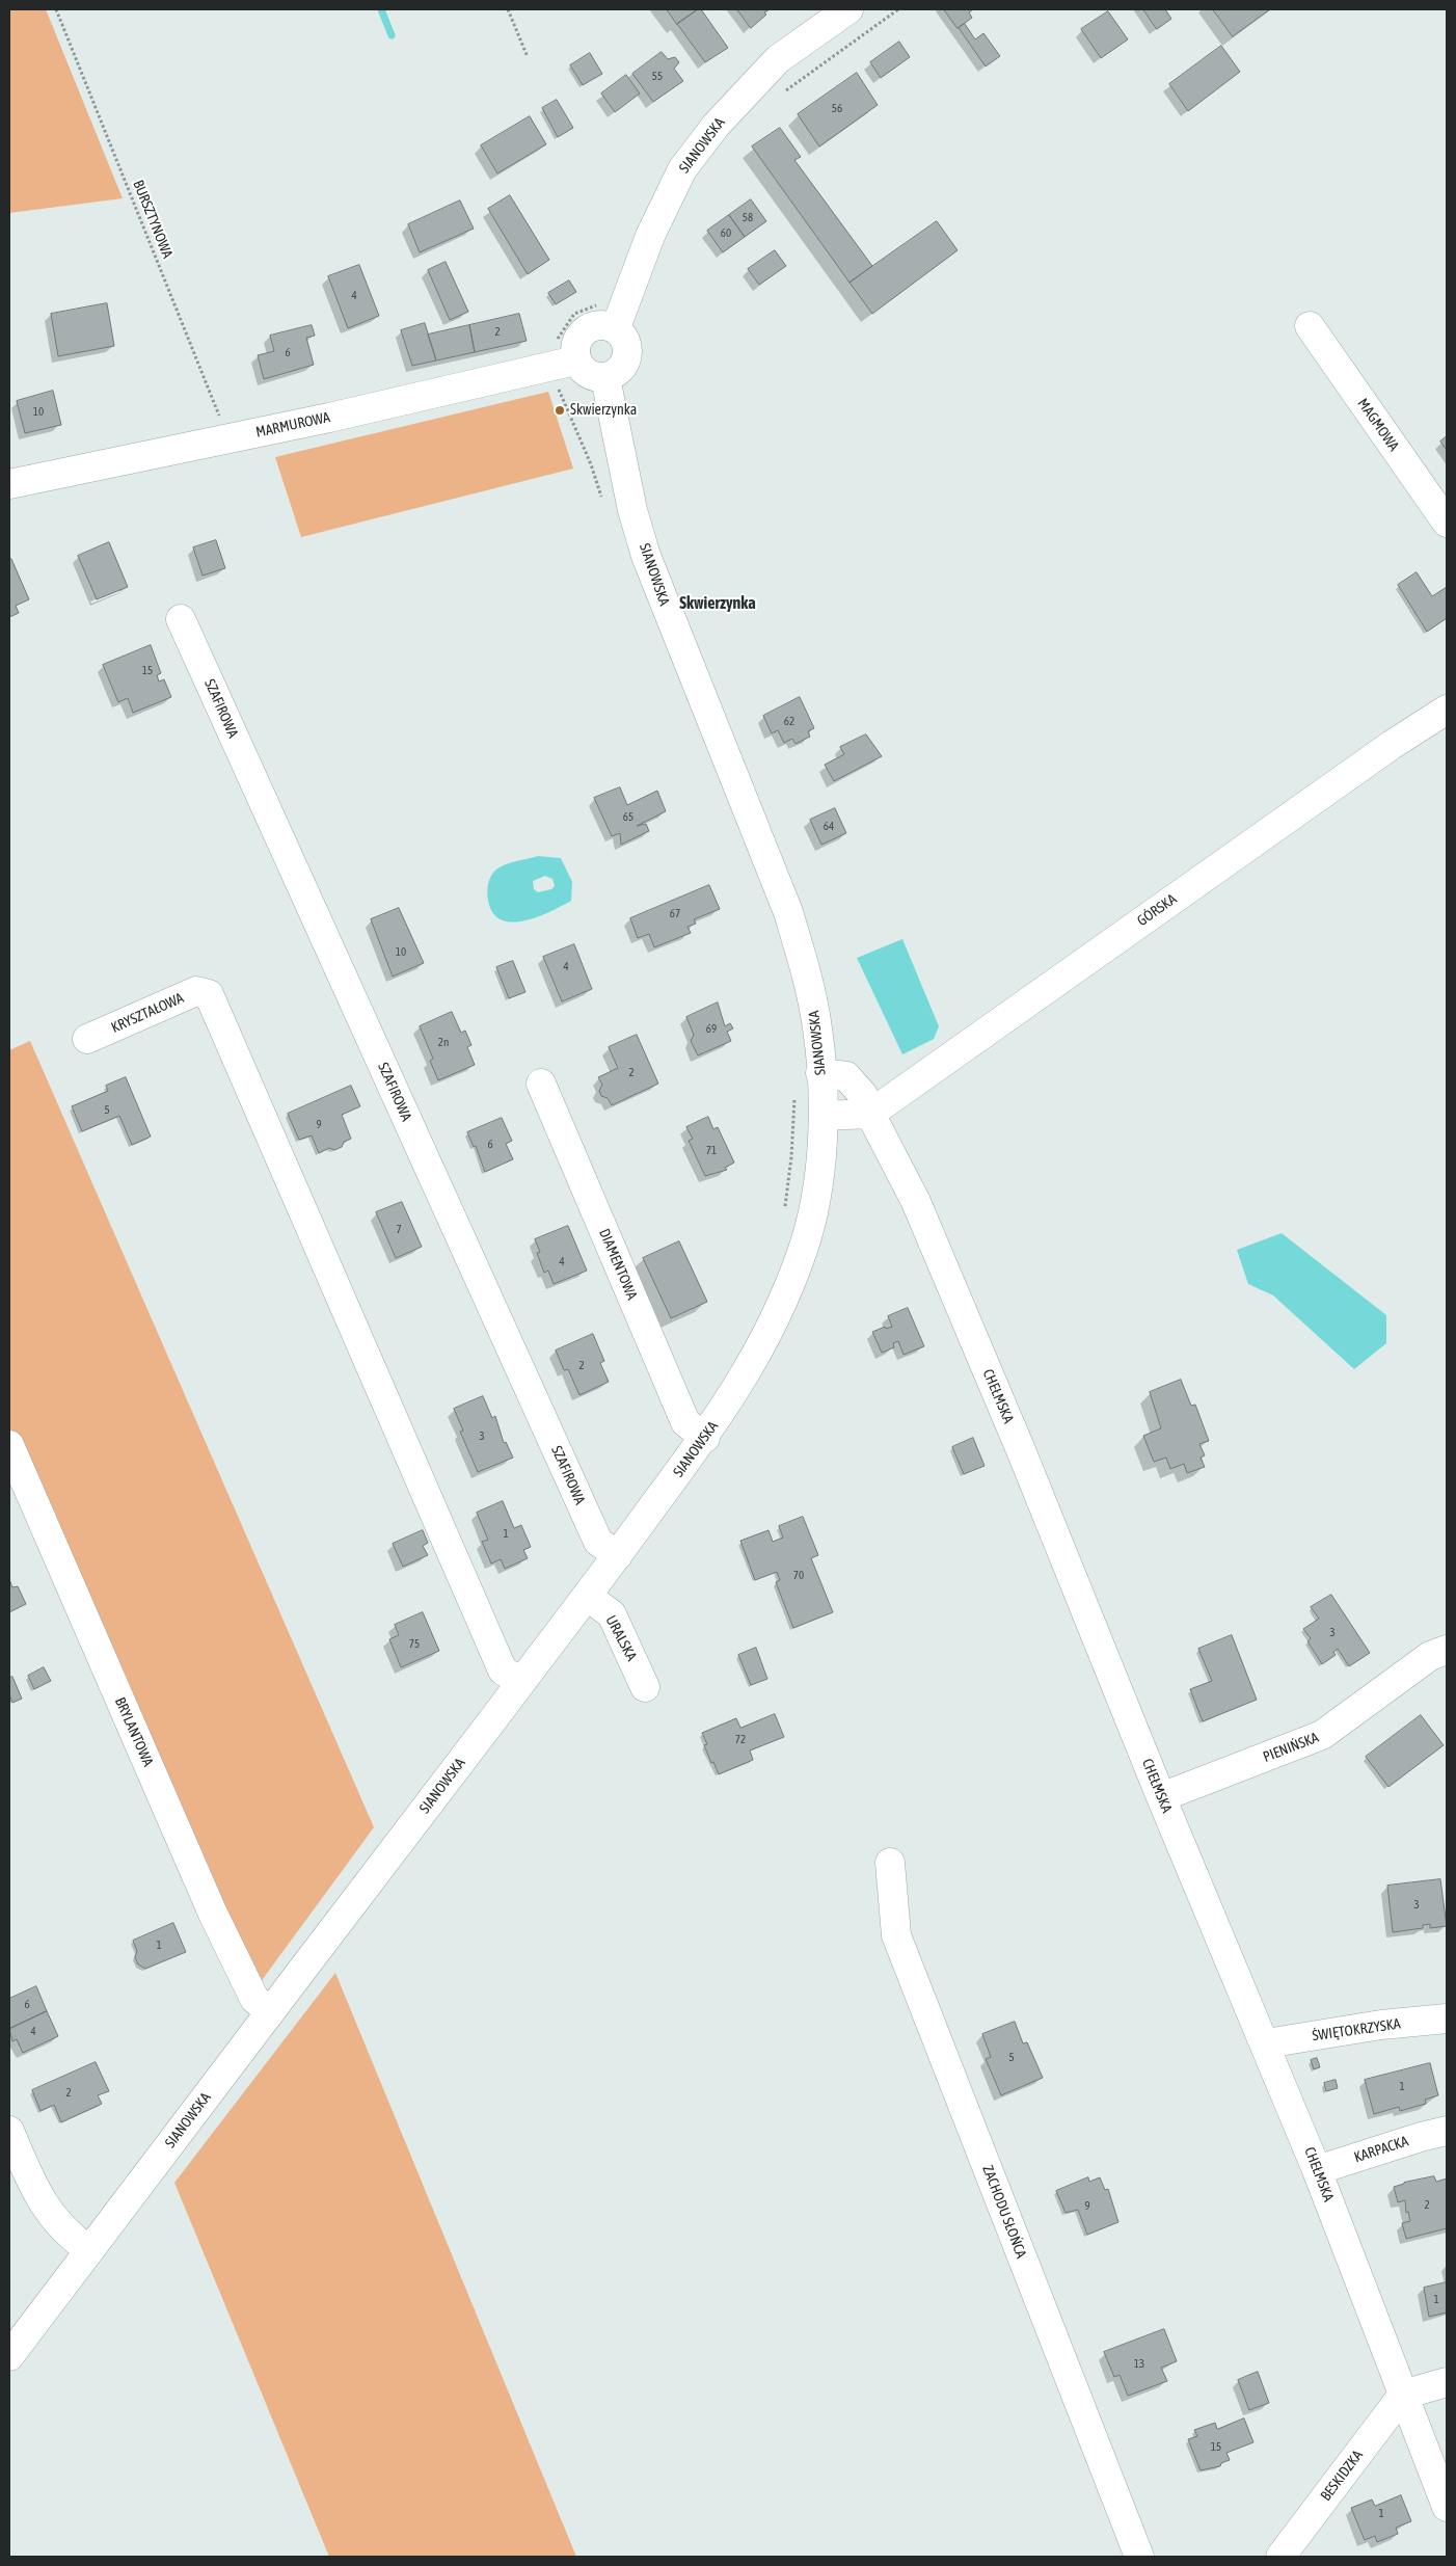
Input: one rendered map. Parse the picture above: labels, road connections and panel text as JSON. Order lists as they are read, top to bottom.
{
  "streets": {
    "street": [
      "SIANOWSKA",
      "MARMUROWA",
      "MAGMOWA",
      "SZAFIROWA",
      "GÓRSKA",
      "KRYSZTAŁOWA",
      "DIAMENTOWA",
      "CHEŁMSKA",
      "URALSKA",
      "BRYLANTOWA",
      "PIENIŃSKA",
      "ŚWIĘTOKRZYSKA",
      "KARPACKA",
      "ZACHODU SŁOŃCA",
      "BESKIDZKA"
    ],
    "path": ["BURSZTYNOWA"]
  },
  "crossings": [
    ["SIANOWSKA", "MARMUROWA"],
    ["SIANOWSKA", "SZAFIROWA"],
    ["SIANOWSKA", "KRYSZTAŁOWA"],
    ["SIANOWSKA", "DIAMENTOWA"],
    ["SIANOWSKA", "CHEŁMSKA"],
    ["SIANOWSKA", "URALSKA"],
    ["SIANOWSKA", "BRYLANTOWA"],
    ["BURSZTYNOWA", "MARMUROWA"],
    ["GÓRSKA", "CHEŁMSKA"],
    ["CHEŁMSKA", "PIENIŃSKA"],
    ["CHEŁMSKA", "ŚWIĘTOKRZYSKA"],
    ["CHEŁMSKA", "KARPACKA"],
    ["CHEŁMSKA", "BESKIDZKA"]
  ],
  "districts": ["Skwierzynka"],
  "places": ["Skwierzynka"],
  "house_numbers": [
    "55",
    "56",
    "58",
    "60",
    "4",
    "2",
    "6",
    "10",
    "15",
    "62",
    "65",
    "64",
    "67",
    "10",
    "4",
    "69",
    "2n",
    "2",
    "5",
    "9",
    "6",
    "71",
    "7",
    "4",
    "2",
    "3",
    "1",
    "70",
    "3",
    "75",
    "72",
    "3",
    "1",
    "6",
    "4",
    "5",
    "1",
    "2",
    "2",
    "9",
    "1",
    "13",
    "15",
    "1"
  ]
}
